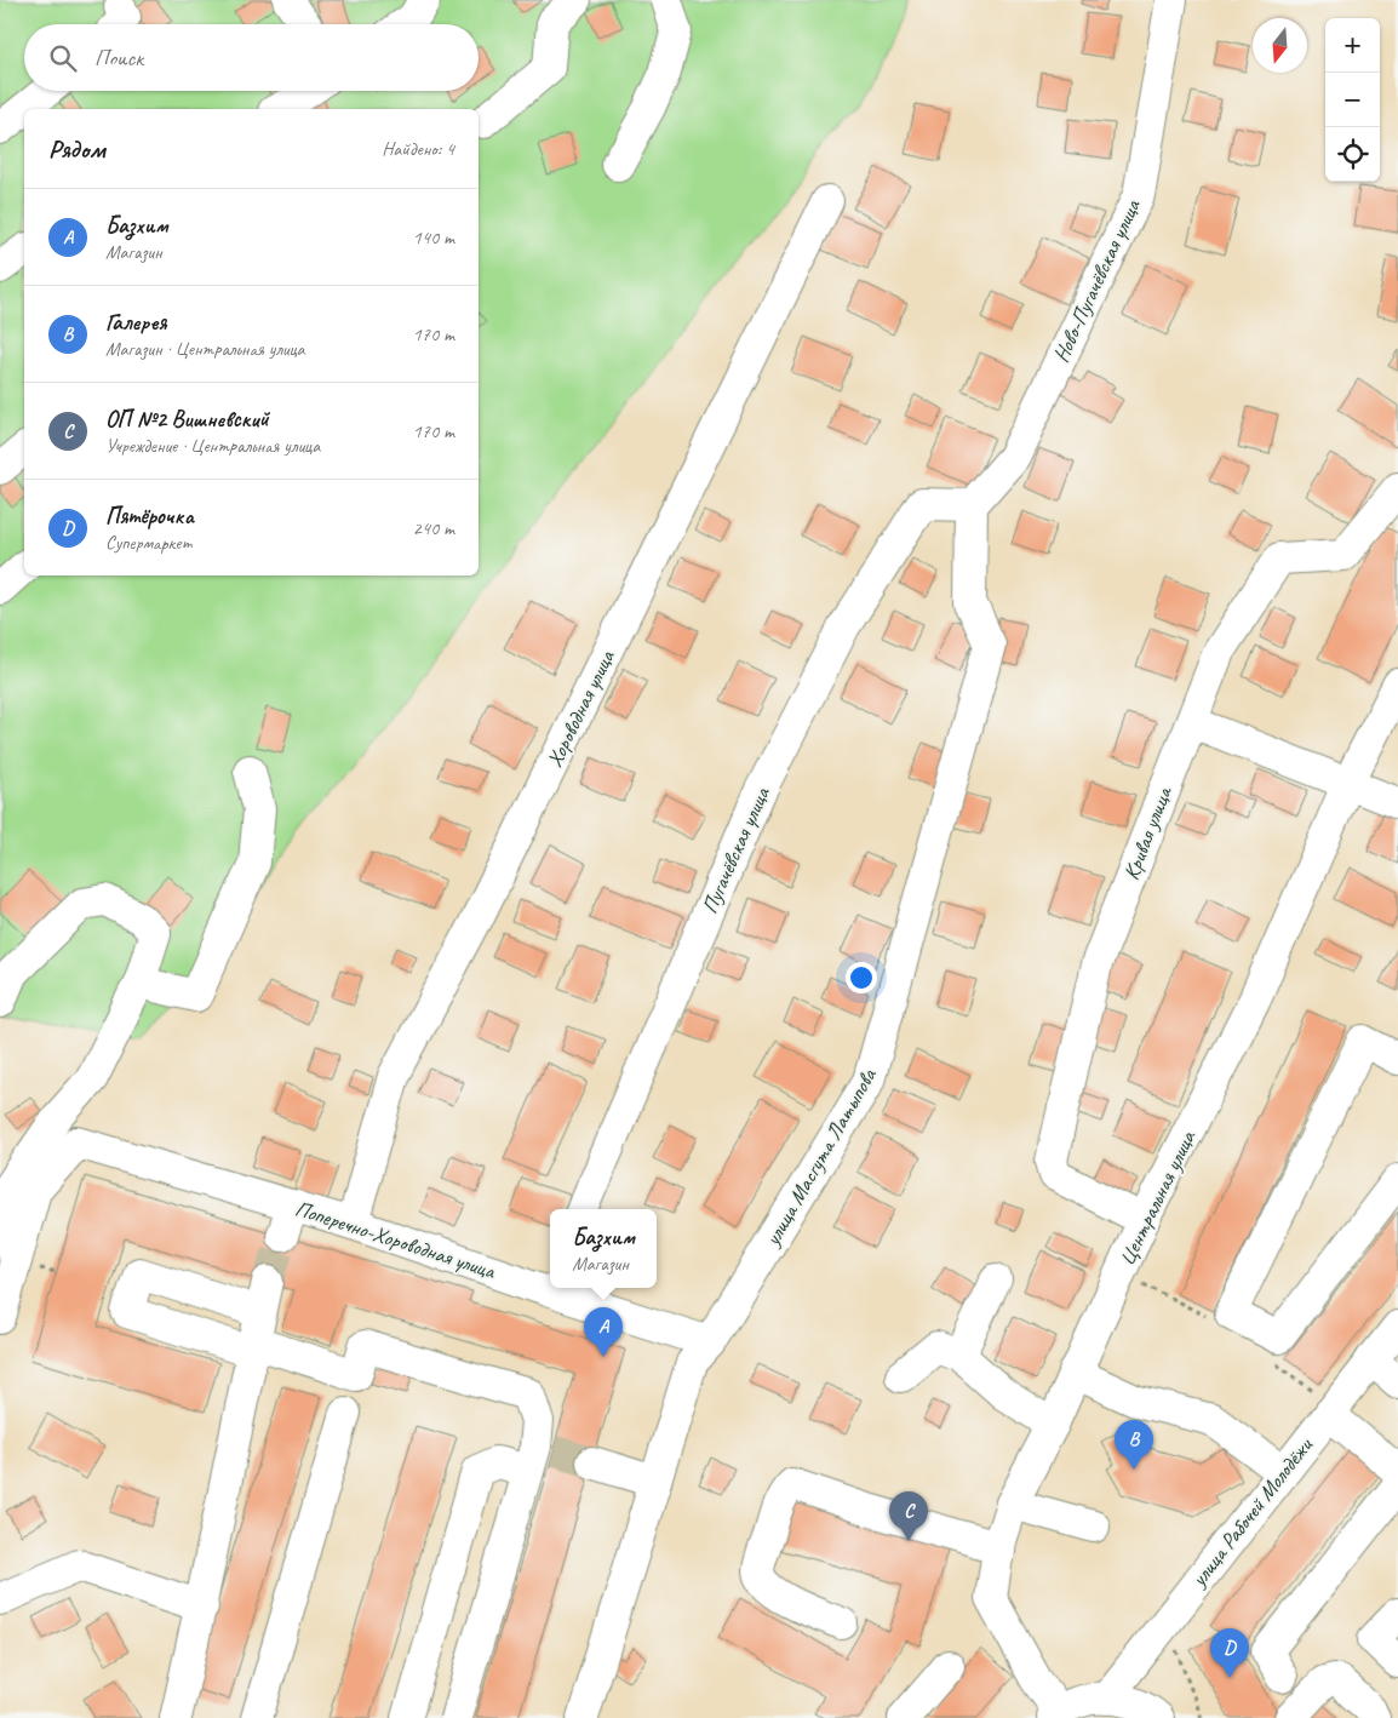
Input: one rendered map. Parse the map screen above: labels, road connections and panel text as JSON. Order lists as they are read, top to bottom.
{
  "streets": {
    "street": [
      "Ново-Пугачёвская улица",
      "Хороводная улица",
      "Кривая улица",
      "Пугачёвская улица",
      "улица Масгута Латыпова",
      "Центральная улица",
      "Поперечно-Хороводная улица",
      "улица Рабочей Молодёжи"
    ]
  },
  "crossings": [
    ["Ново-Пугачёвская улица", "Пугачёвская улица"],
    ["Ново-Пугачёвская улица", "улица Масгута Латыпова"],
    ["Хороводная улица", "Поперечно-Хороводная улица"],
    ["Кривая улица", "Центральная улица"],
    ["Пугачёвская улица", "улица Масгута Латыпова"],
    ["улица Масгута Латыпова", "Поперечно-Хороводная улица"]
  ],
  "north": "bottom",
  "page": {
    "map_buttons": ["+", "−"],
    "search": "Поиск",
    "heading": ["Рядом", "Найдено: 4"],
    "list": [
      {
        "mark": "A",
        "name": "Базхим",
        "note": "Магазин",
        "value": "140 m"
      },
      {
        "mark": "B",
        "name": "Галерея",
        "note": "Магазин · Центральная улица",
        "value": "170 m"
      },
      {
        "mark": "C",
        "name": "ОП №2 Вишневский",
        "note": "Учреждение · Центральная улица",
        "value": "170 m"
      },
      {
        "mark": "D",
        "name": "Пятёрочка",
        "note": "Супермаркет",
        "value": "240 m"
      }
    ],
    "popup": ["Базхим", "Магазин"],
    "pins": [
      "A",
      "B",
      "C",
      "D"
    ]
  }
}
